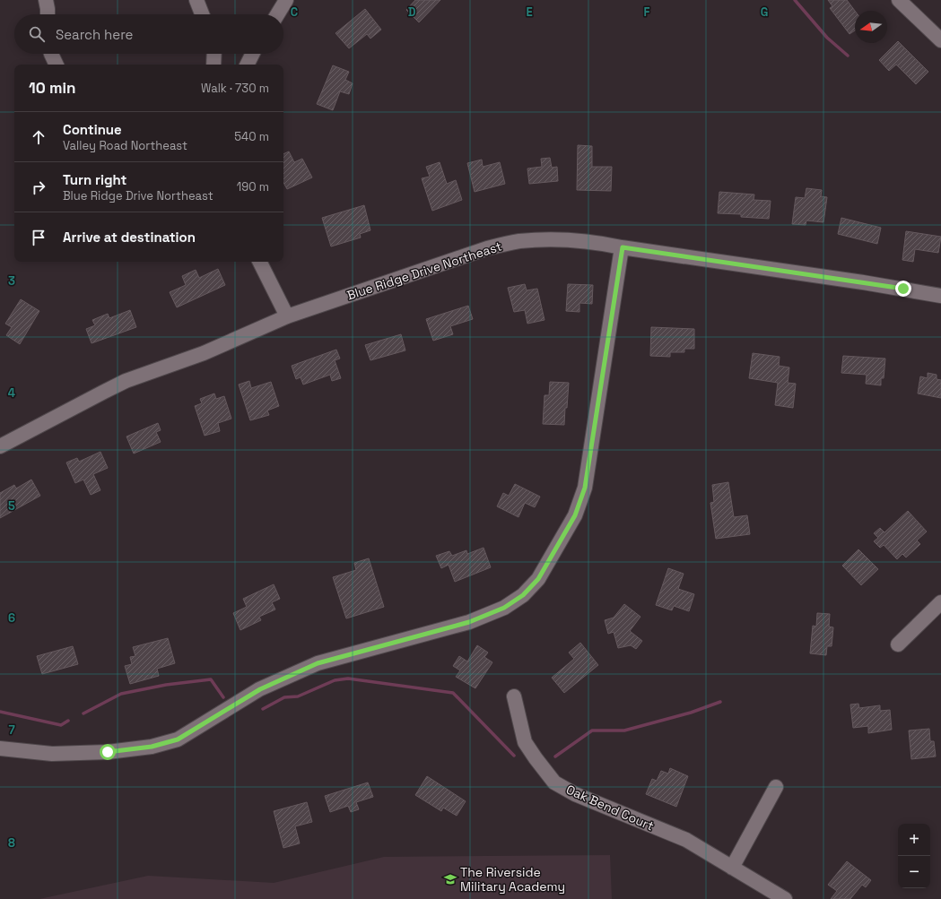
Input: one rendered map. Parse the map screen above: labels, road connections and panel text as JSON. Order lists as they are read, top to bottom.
{
  "streets": {
    "street": ["Blue Ridge Drive Northeast", "Oak Bend Court"]
  },
  "places": {
    "school or university": ["The Riverside Military Academy"]
  },
  "north": "left",
  "page": {
    "search": "Search here",
    "heading": ["10 min", "Walk · 730 m"],
    "list": [
      ["Continue", "Valley Road Northeast", "540 m"],
      ["Turn right", "Blue Ridge Drive Northeast", "190 m"],
      "Arrive at destination"
    ],
    "map_buttons": ["+", "−"]
  },
  "grid": {
    "columns": [
      "C",
      "D",
      "E",
      "F",
      "G"
    ],
    "rows": [
      "3",
      "4",
      "5",
      "6",
      "7",
      "8"
    ]
  }
}
